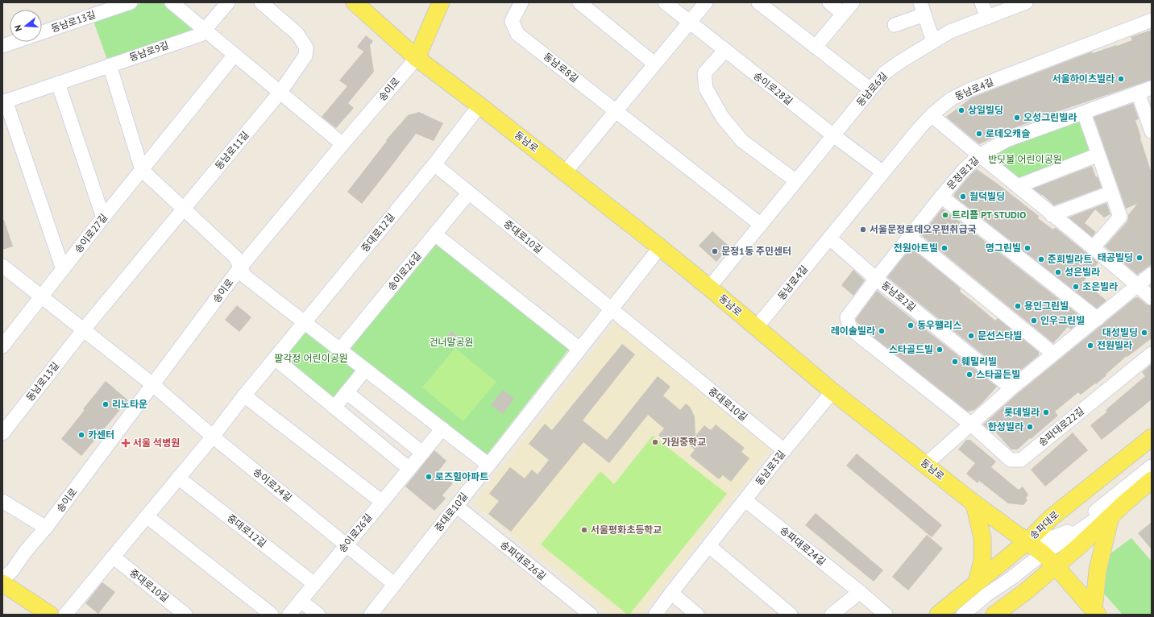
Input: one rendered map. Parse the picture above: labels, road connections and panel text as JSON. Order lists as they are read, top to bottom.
{
  "streets": {
    "main road": ["송이로", "동남로", "송파대로"],
    "street": [
      "동남로13길",
      "동남로9길",
      "동남로8길",
      "송이로28길",
      "동남로6길",
      "동남로4길",
      "동남로11길",
      "문정로1길",
      "중대로12길",
      "송이로27길",
      "중대로10길",
      "송이로26길",
      "동남로2길",
      "송파대로22길",
      "동남로3길",
      "송이로24길",
      "송파대로24길",
      "송파대로26길"
    ]
  },
  "crossings": [
    ["동남로9길", "송이로27길"],
    ["송이로28길", "동남로6길"],
    ["송이로28길", "동남로4길"],
    ["송이로", "동남로"],
    ["송이로", "송이로24길"],
    ["동남로6길", "동남로"],
    ["동남로4길", "동남로"],
    ["동남로", "중대로12길"],
    ["동남로", "중대로10길"],
    ["동남로", "동남로3길"],
    ["동남로", "송파대로"],
    ["문정로1길", "동남로2길"],
    ["중대로12길", "중대로10길"],
    ["중대로12길", "송이로26길"],
    ["중대로12길", "송이로24길"],
    ["중대로10길", "송이로26길"],
    ["중대로10길", "동남로3길"],
    ["중대로10길", "송이로24길"],
    ["중대로10길", "송파대로26길"],
    ["송이로26길", "송이로24길"],
    ["동남로2길", "송파대로22길"],
    ["동남로3길", "송파대로24길"]
  ],
  "parks": ["반딧불 어린이공원", "건너말공원", "팔각정 어린이공원"],
  "places": {
    "other": [
      "서울하이츠빌라",
      "상일빌딩",
      "오성그린빌라",
      "로데오캐슬",
      "월덕빌딩",
      "트리플 PT STUDIO",
      "서울문정로데오우편취급국",
      "전원아트빌",
      "명그린빌",
      "문정1동 주민센터",
      "태공빌딩",
      "준희빌라트",
      "성은빌라",
      "조은빌라",
      "용인그린빌",
      "인우그린빌",
      "동우팰리스",
      "레이솔빌라",
      "대성빌딩",
      "문선스타빌",
      "전원빌라",
      "스타골드빌",
      "훼밀리빌",
      "스타골든빌",
      "리노타운",
      "롯데빌라",
      "한성빌라",
      "카센터",
      "가원중학교",
      "로즈힐아파트",
      "서울평화초등학교"
    ],
    "health": ["서울 석병원"]
  },
  "north": "left"
}
